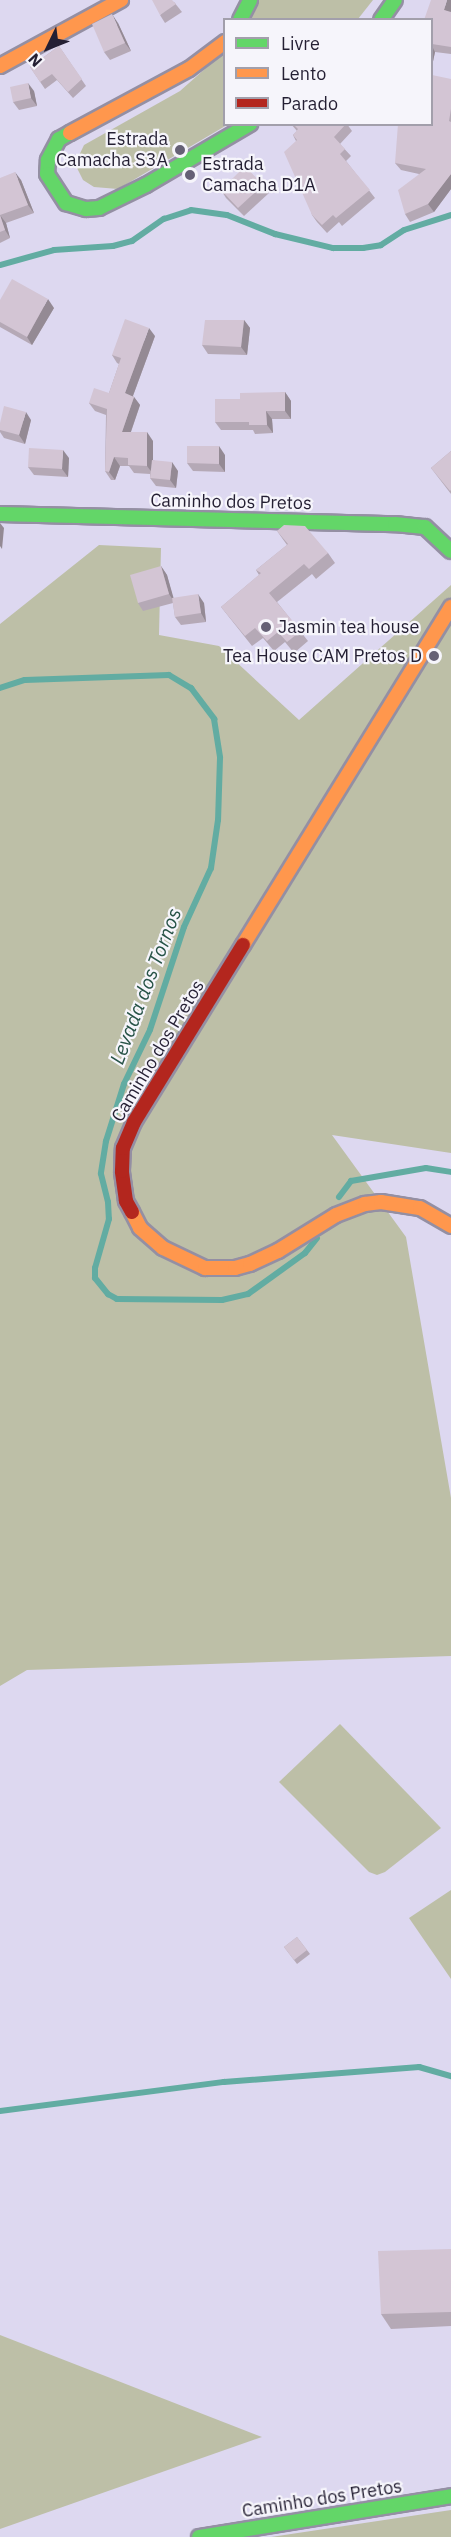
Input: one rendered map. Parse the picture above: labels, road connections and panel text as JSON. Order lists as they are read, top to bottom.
{
  "streets": {
    "main road": ["Caminho dos Pretos"]
  },
  "water": ["Levada dos Tornos"],
  "places": [
    "Estrada Camacha S3A",
    "Estrada Camacha D1A",
    "Jasmin tea house",
    "Tea House CAM Pretos D"
  ],
  "legend": ["Livre", "Lento", "Parado"],
  "north": "bottom left"
}
